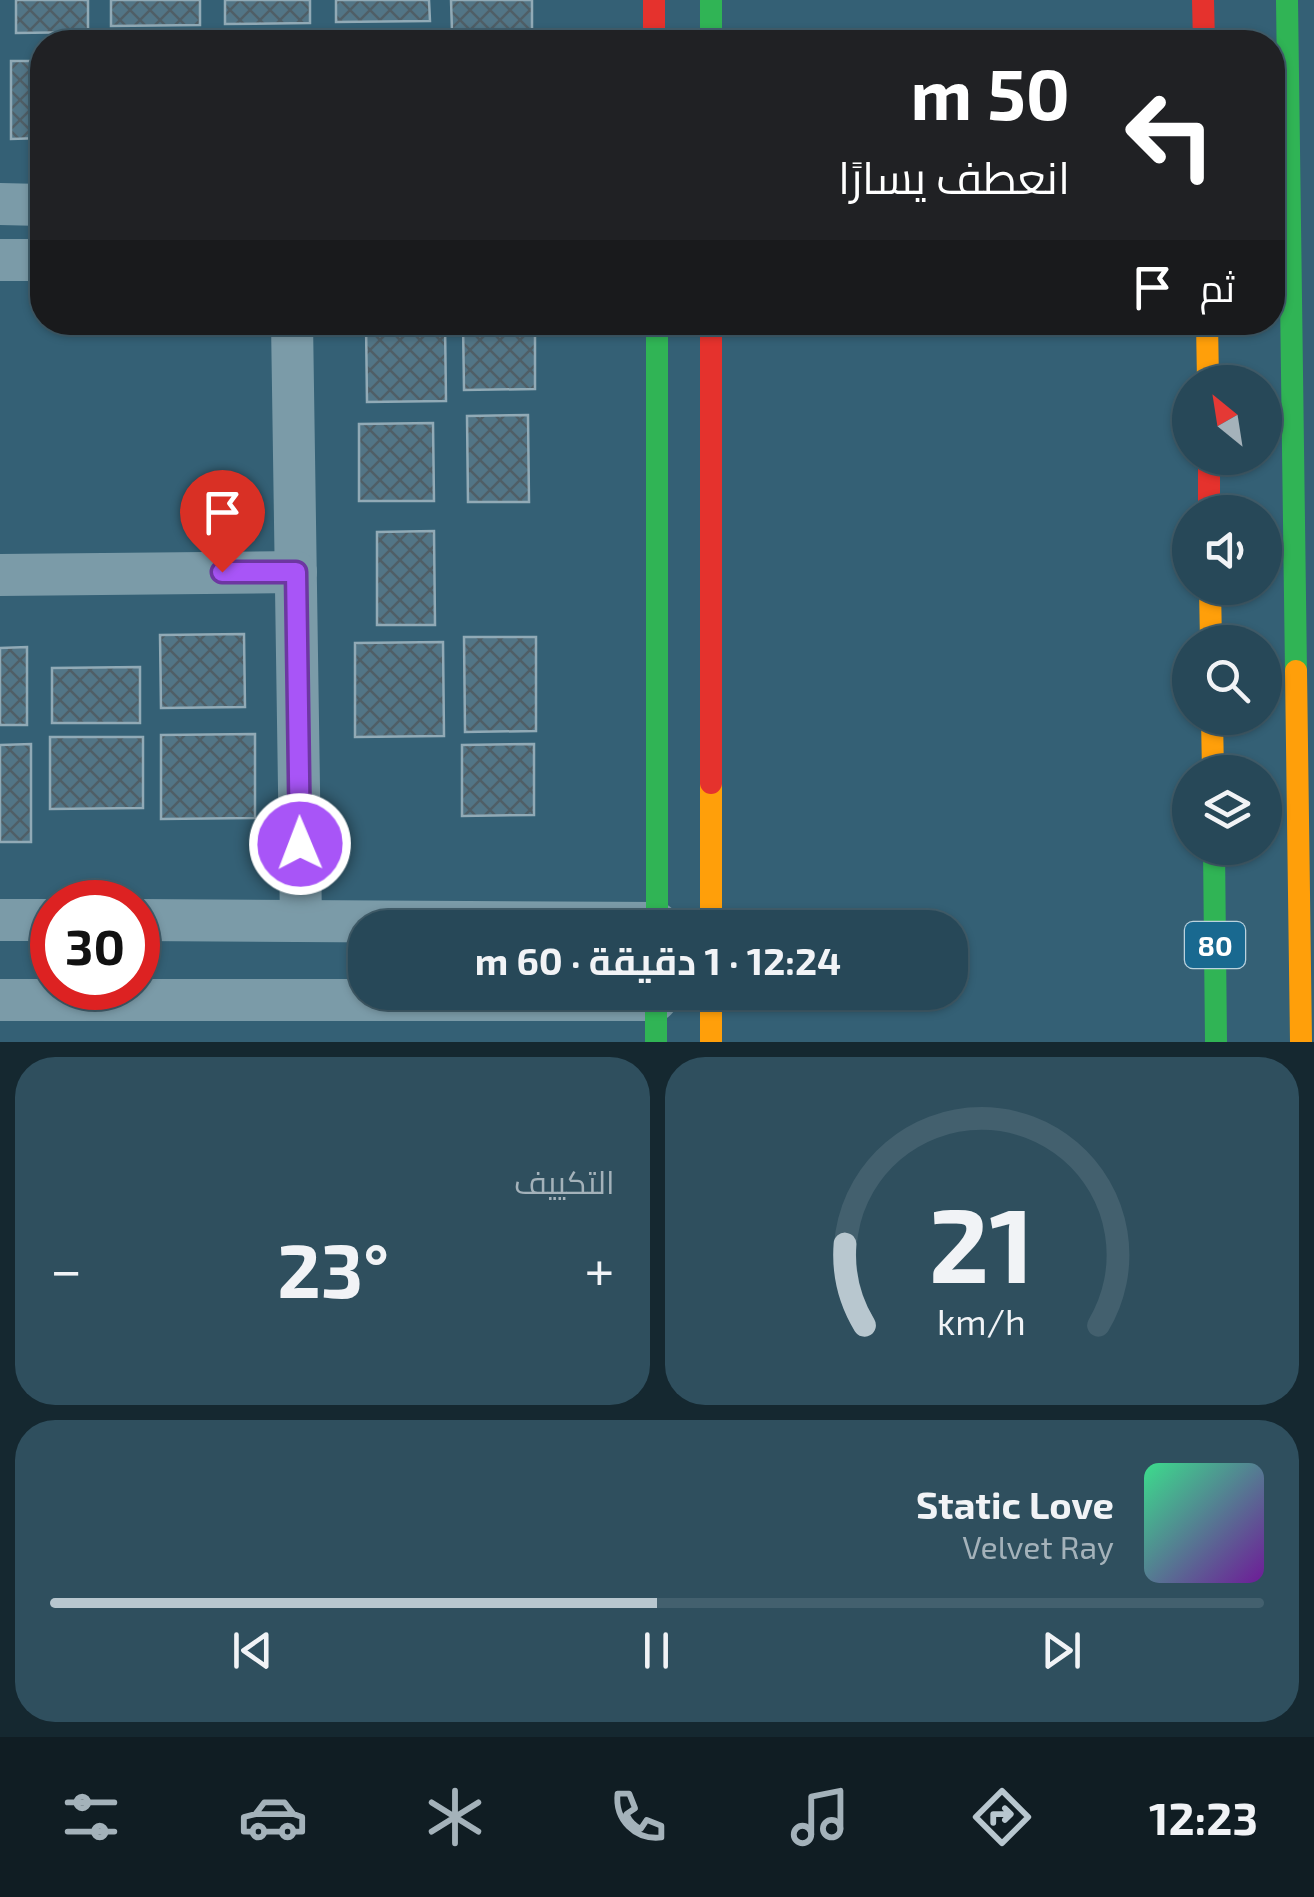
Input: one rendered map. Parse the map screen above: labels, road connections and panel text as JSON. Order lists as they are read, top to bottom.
{
  "streets": {
    "main road": ["80"]
  },
  "north": "top left",
  "page": {
    "turn": ["50 m", "انعطف يسارًا"],
    "then": "ثم",
    "limit": "30",
    "trip": "12:24 · 1 دقيقة · 60 m",
    "tile": "التكييف",
    "heat": ["−", "23°", "+"],
    "song": ["Static Love", "Velvet Ray"],
    "tabs": "12:23",
    "gauge": ["21", "km/h"]
  }
}
